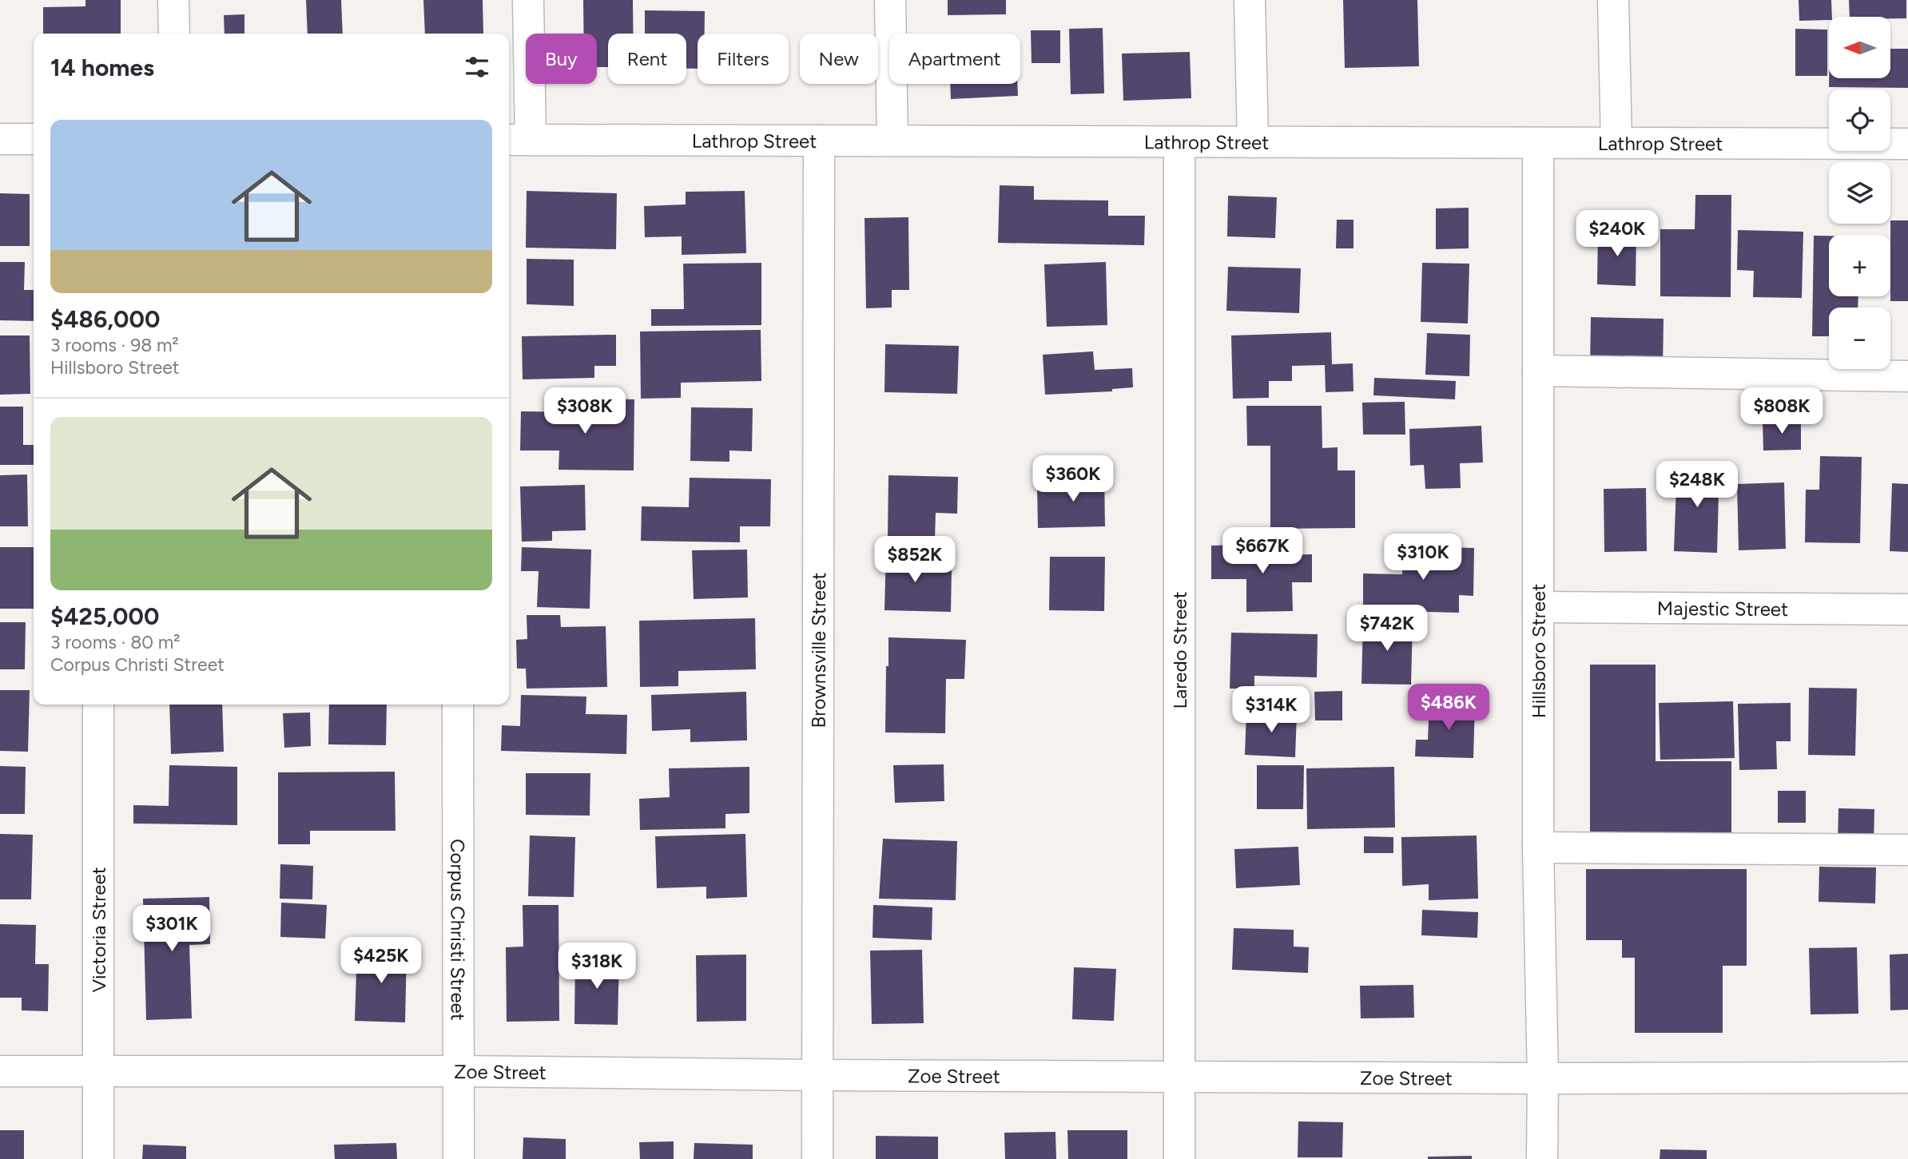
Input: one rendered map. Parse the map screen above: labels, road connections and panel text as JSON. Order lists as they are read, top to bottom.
{
  "streets": {
    "street": [
      "Lathrop Street",
      "Majestic Street",
      "Brownsville Street",
      "Laredo Street",
      "Hillsboro Street",
      "Victoria Street",
      "Corpus Christi Street",
      "Zoe Street"
    ]
  },
  "crossings": [
    ["Lathrop Street", "Brownsville Street"],
    ["Lathrop Street", "Laredo Street"],
    ["Lathrop Street", "Hillsboro Street"],
    ["Majestic Street", "Hillsboro Street"],
    ["Brownsville Street", "Zoe Street"],
    ["Laredo Street", "Zoe Street"],
    ["Hillsboro Street", "Zoe Street"],
    ["Victoria Street", "Zoe Street"],
    ["Corpus Christi Street", "Zoe Street"]
  ],
  "north": "left",
  "page": {
    "map_buttons": ["+", "−"],
    "chip": [
      "Buy",
      "Rent",
      "Filters",
      "New",
      "Apartment"
    ],
    "heading": "14 homes",
    "list": [
      {
        "name": "$486,000",
        "note": "3 rooms · 98 m² · Hillsboro Street"
      },
      {
        "name": "$425,000",
        "note": "3 rooms · 80 m² · Corpus Christi Street"
      }
    ],
    "price": [
      "$240K",
      "$308K",
      "$808K",
      "$360K",
      "$248K",
      "$667K",
      "$310K",
      "$852K",
      "$742K",
      "$486K",
      "$314K",
      "$301K",
      "$425K",
      "$318K"
    ]
  }
}
